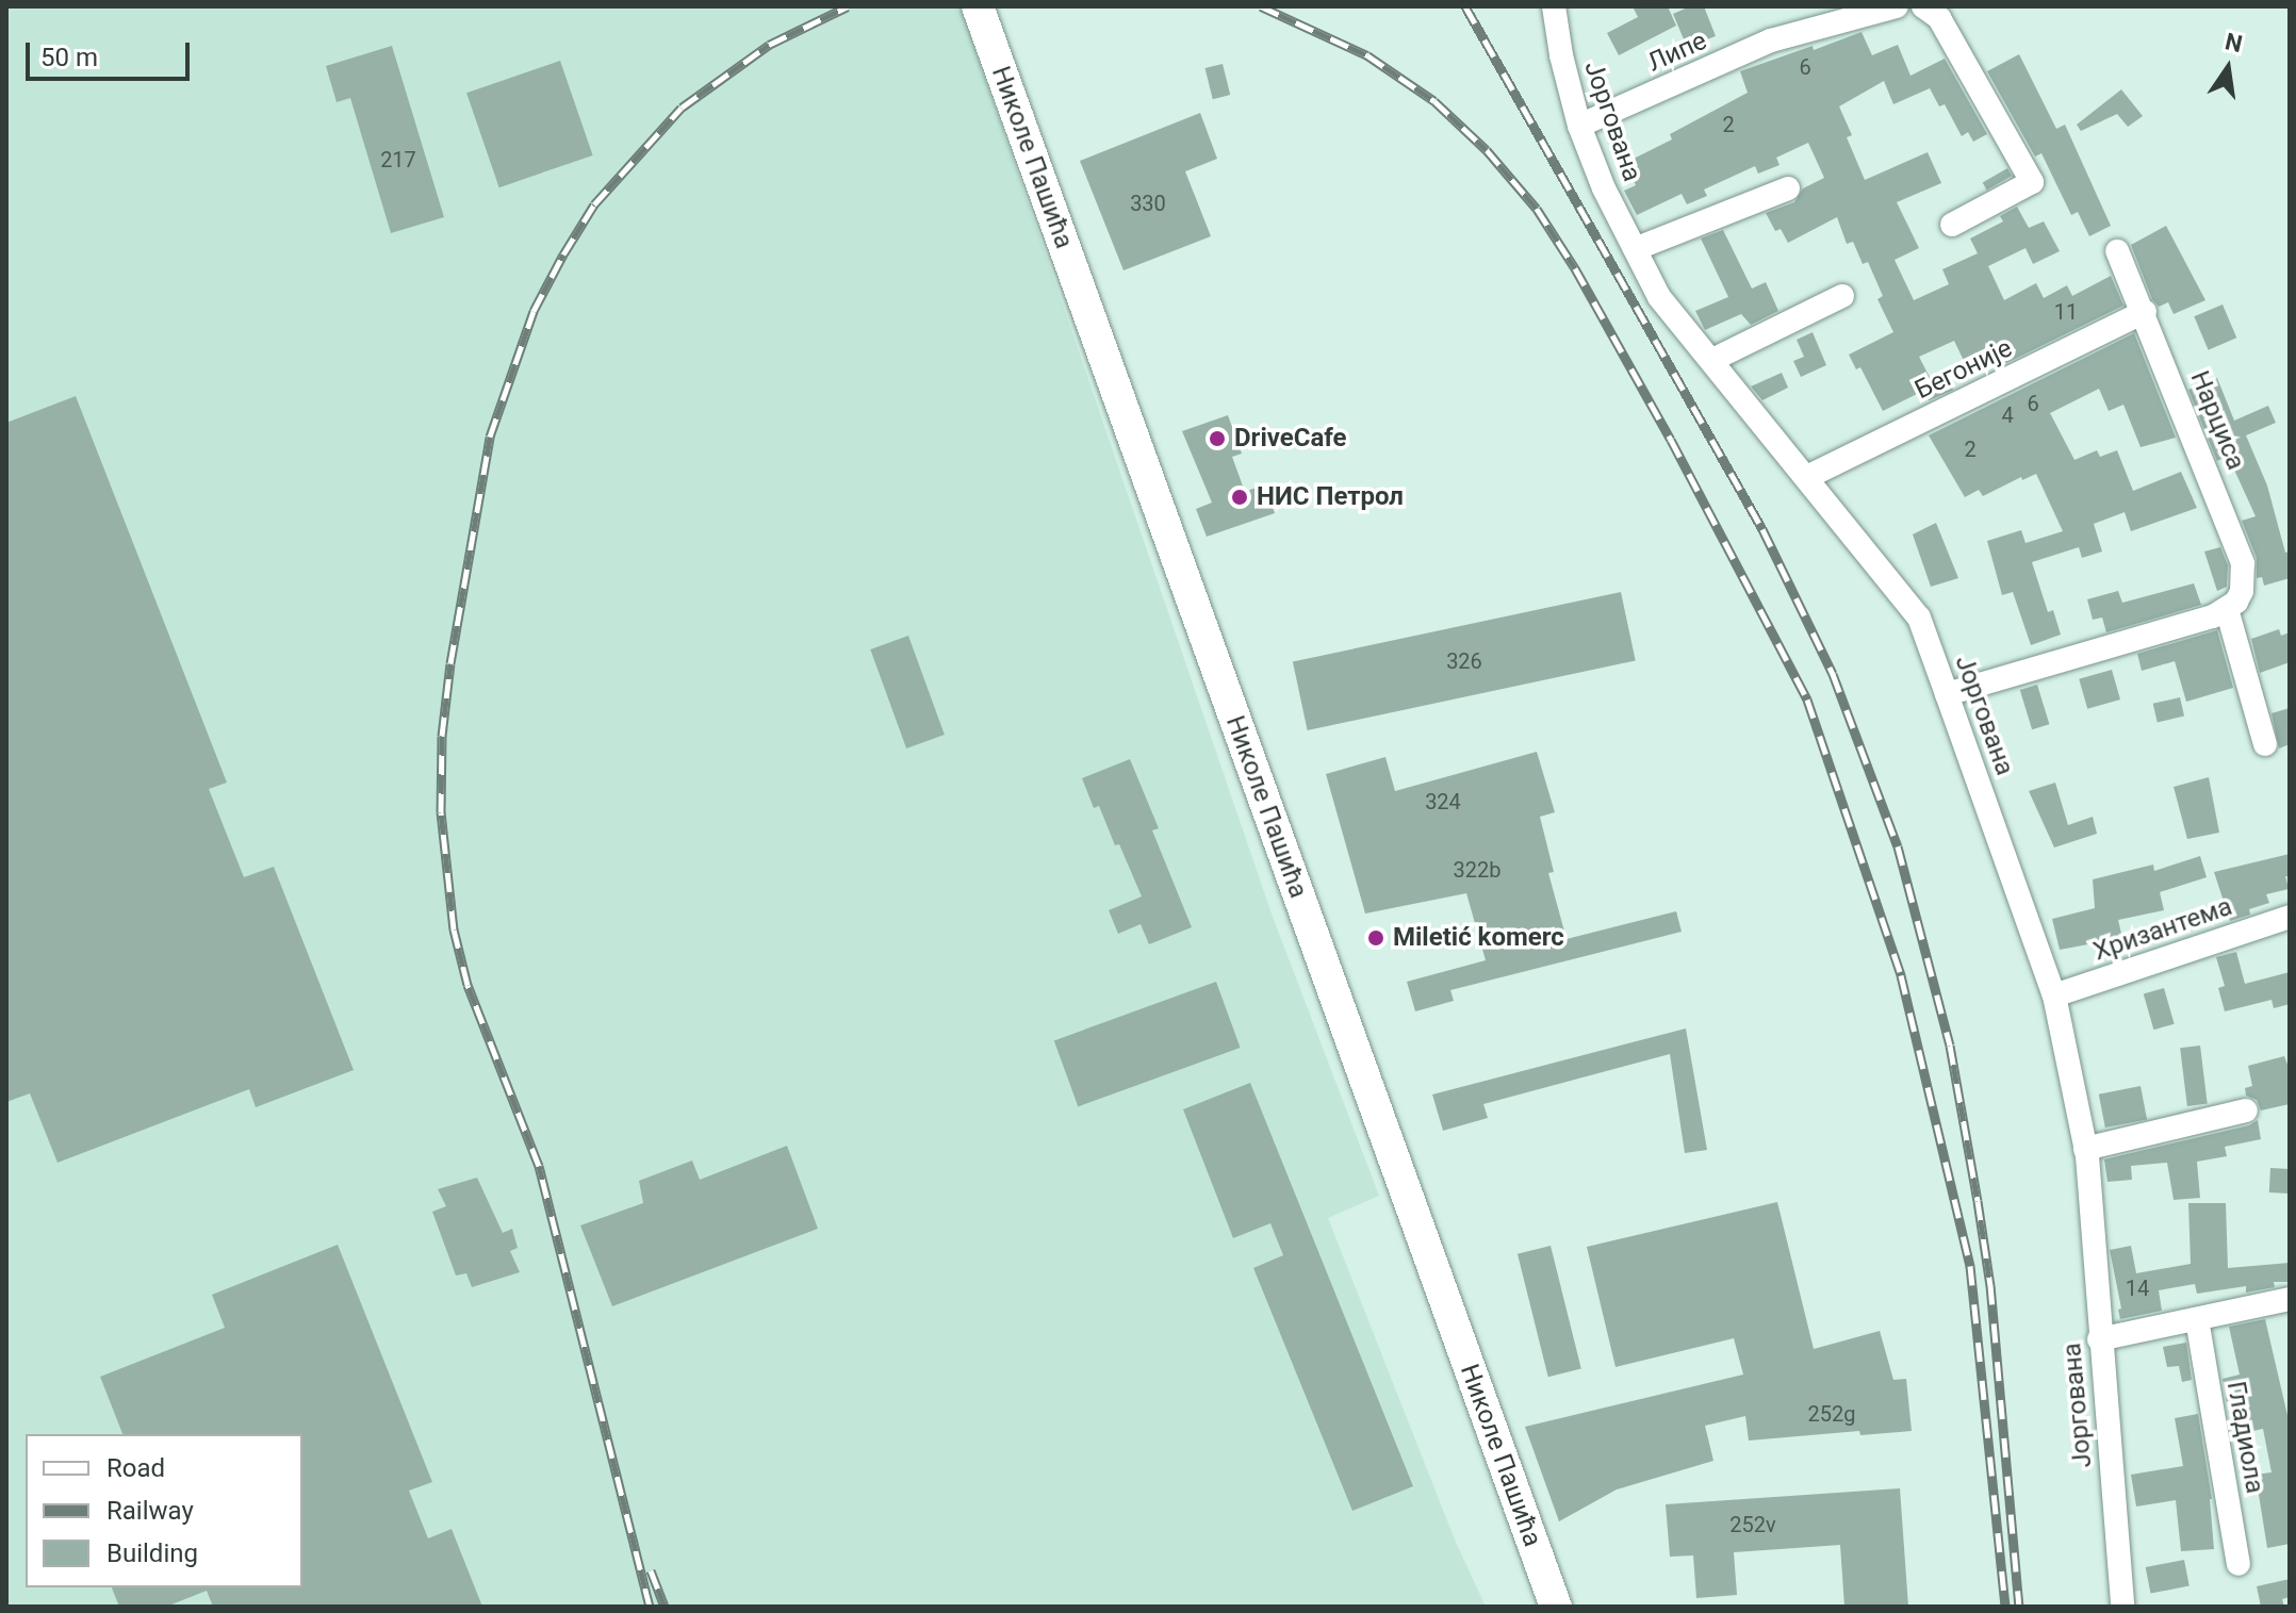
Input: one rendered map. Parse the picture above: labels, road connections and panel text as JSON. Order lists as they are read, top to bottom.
{
  "streets": {
    "main road": ["Николе Пашића"],
    "street": [
      "Липе",
      "Јоргована",
      "Бегоније",
      "Нарциса",
      "Хризантема",
      "Гладиола"
    ]
  },
  "crossings": [
    ["Липе", "Јоргована"],
    ["Јоргована", "Бегоније"],
    ["Јоргована", "Хризантема"],
    ["Бегоније", "Нарциса"]
  ],
  "places": ["DriveCafe", "НИС Петрол", "Miletić komerc"],
  "house_numbers": [
    "6",
    "2",
    "217",
    "330",
    "11",
    "6",
    "4",
    "2",
    "326",
    "324",
    "322b",
    "14",
    "252g",
    "252v"
  ],
  "legend": ["Road", "Railway", "Building"],
  "scale_bar": "50 m",
  "north": "top"
}
